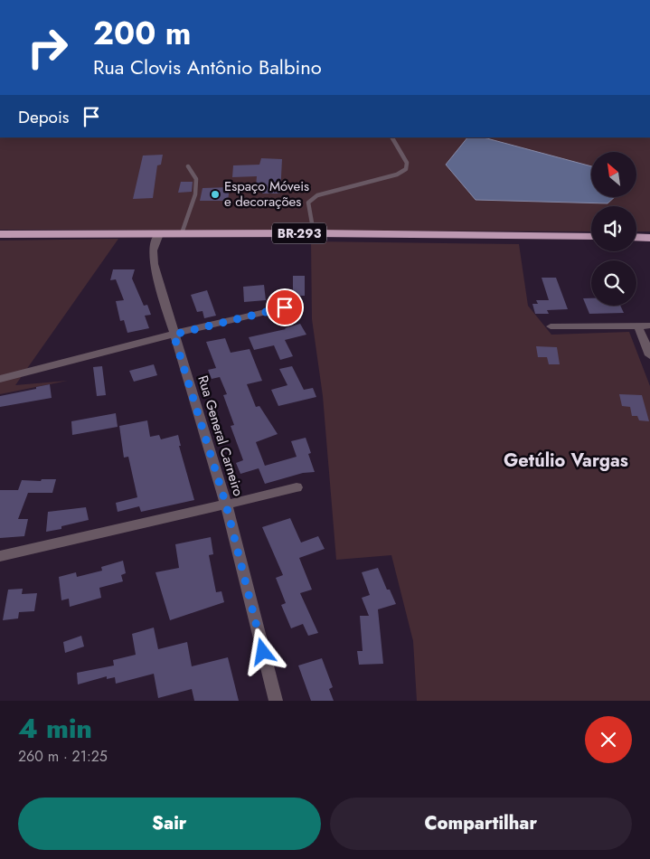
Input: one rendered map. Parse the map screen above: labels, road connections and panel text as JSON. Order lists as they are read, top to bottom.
{
  "streets": {
    "highway": ["BR-293"],
    "street": ["Rua General Carneiro"]
  },
  "crossings": [
    ["BR-293", "Rua General Carneiro"]
  ],
  "districts": ["Getúlio Vargas"],
  "places": ["Espaço Móveis e decorações"],
  "north": "top left",
  "page": {
    "turn": ["200 m", "Rua Clovis Antônio Balbino"],
    "then": "Depois",
    "heading": ["4 min", "260 m · 21:25"],
    "buttons": ["Sair", "Compartilhar"]
  }
}
